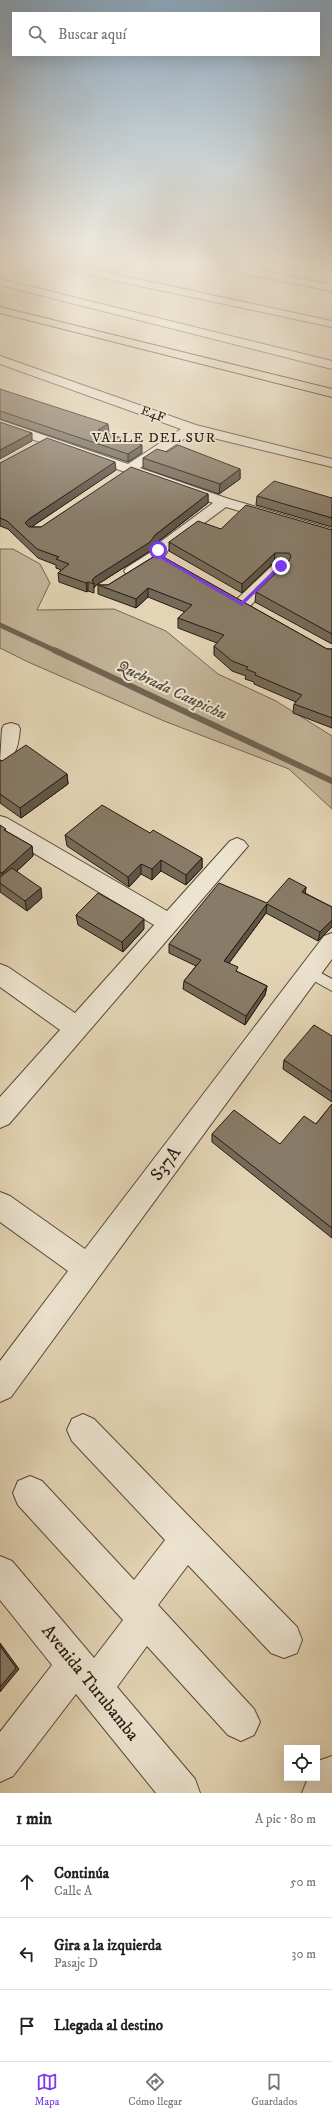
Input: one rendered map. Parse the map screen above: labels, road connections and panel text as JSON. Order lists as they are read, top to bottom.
{
  "streets": {
    "street": ["E4F", "S37A", "Avenida Turubamba"]
  },
  "districts": ["VALLE DEL SUR"],
  "water": ["Quebrada Caupichu"],
  "page": {
    "search": "Buscar aquí",
    "heading": ["1 min", "A pie · 80 m"],
    "list": [
      ["Continúa", "Calle A", "50 m"],
      ["Gira a la izquierda", "Pasaje D", "30 m"],
      "Llegada al destino"
    ],
    "nav": ["Mapa", "Cómo llegar", "Guardados"]
  }
}
